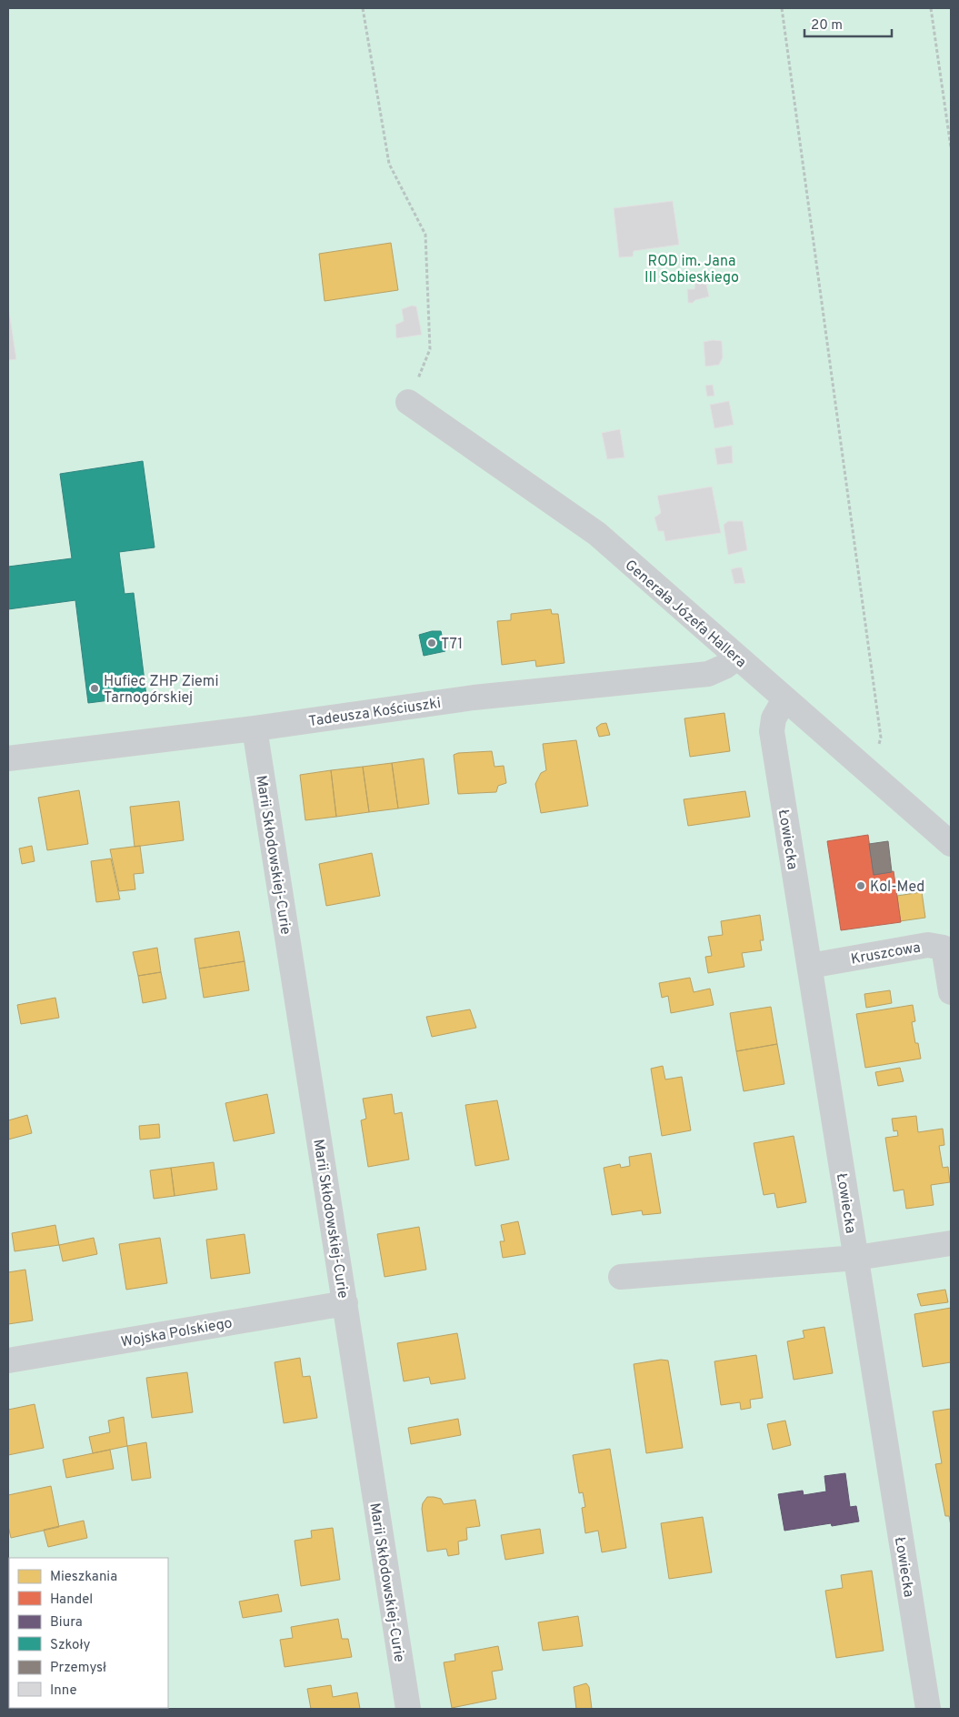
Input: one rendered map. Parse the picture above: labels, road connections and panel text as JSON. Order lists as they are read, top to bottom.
{
  "streets": {
    "street": [
      "Generała Józefa Hallera",
      "Tadeusza Kościuszki",
      "Łowiecka",
      "Marii Skłodowskiej-Curie",
      "Kruszcowa",
      "Wojska Polskiego"
    ]
  },
  "crossings": [
    ["Generała Józefa Hallera", "Tadeusza Kościuszki"],
    ["Generała Józefa Hallera", "Łowiecka"],
    ["Tadeusza Kościuszki", "Marii Skłodowskiej-Curie"],
    ["Łowiecka", "Kruszcowa"],
    ["Marii Skłodowskiej-Curie", "Wojska Polskiego"]
  ],
  "parks": ["ROD im. Jana III Sobieskiego"],
  "places": ["T71", "Hufiec ZHP Ziemi Tarnogórskiej", "Kol-Med"],
  "legend": [
    "Mieszkania",
    "Handel",
    "Biura",
    "Szkoły",
    "Przemysł",
    "Inne"
  ],
  "scale_bar": "20 m"
}
